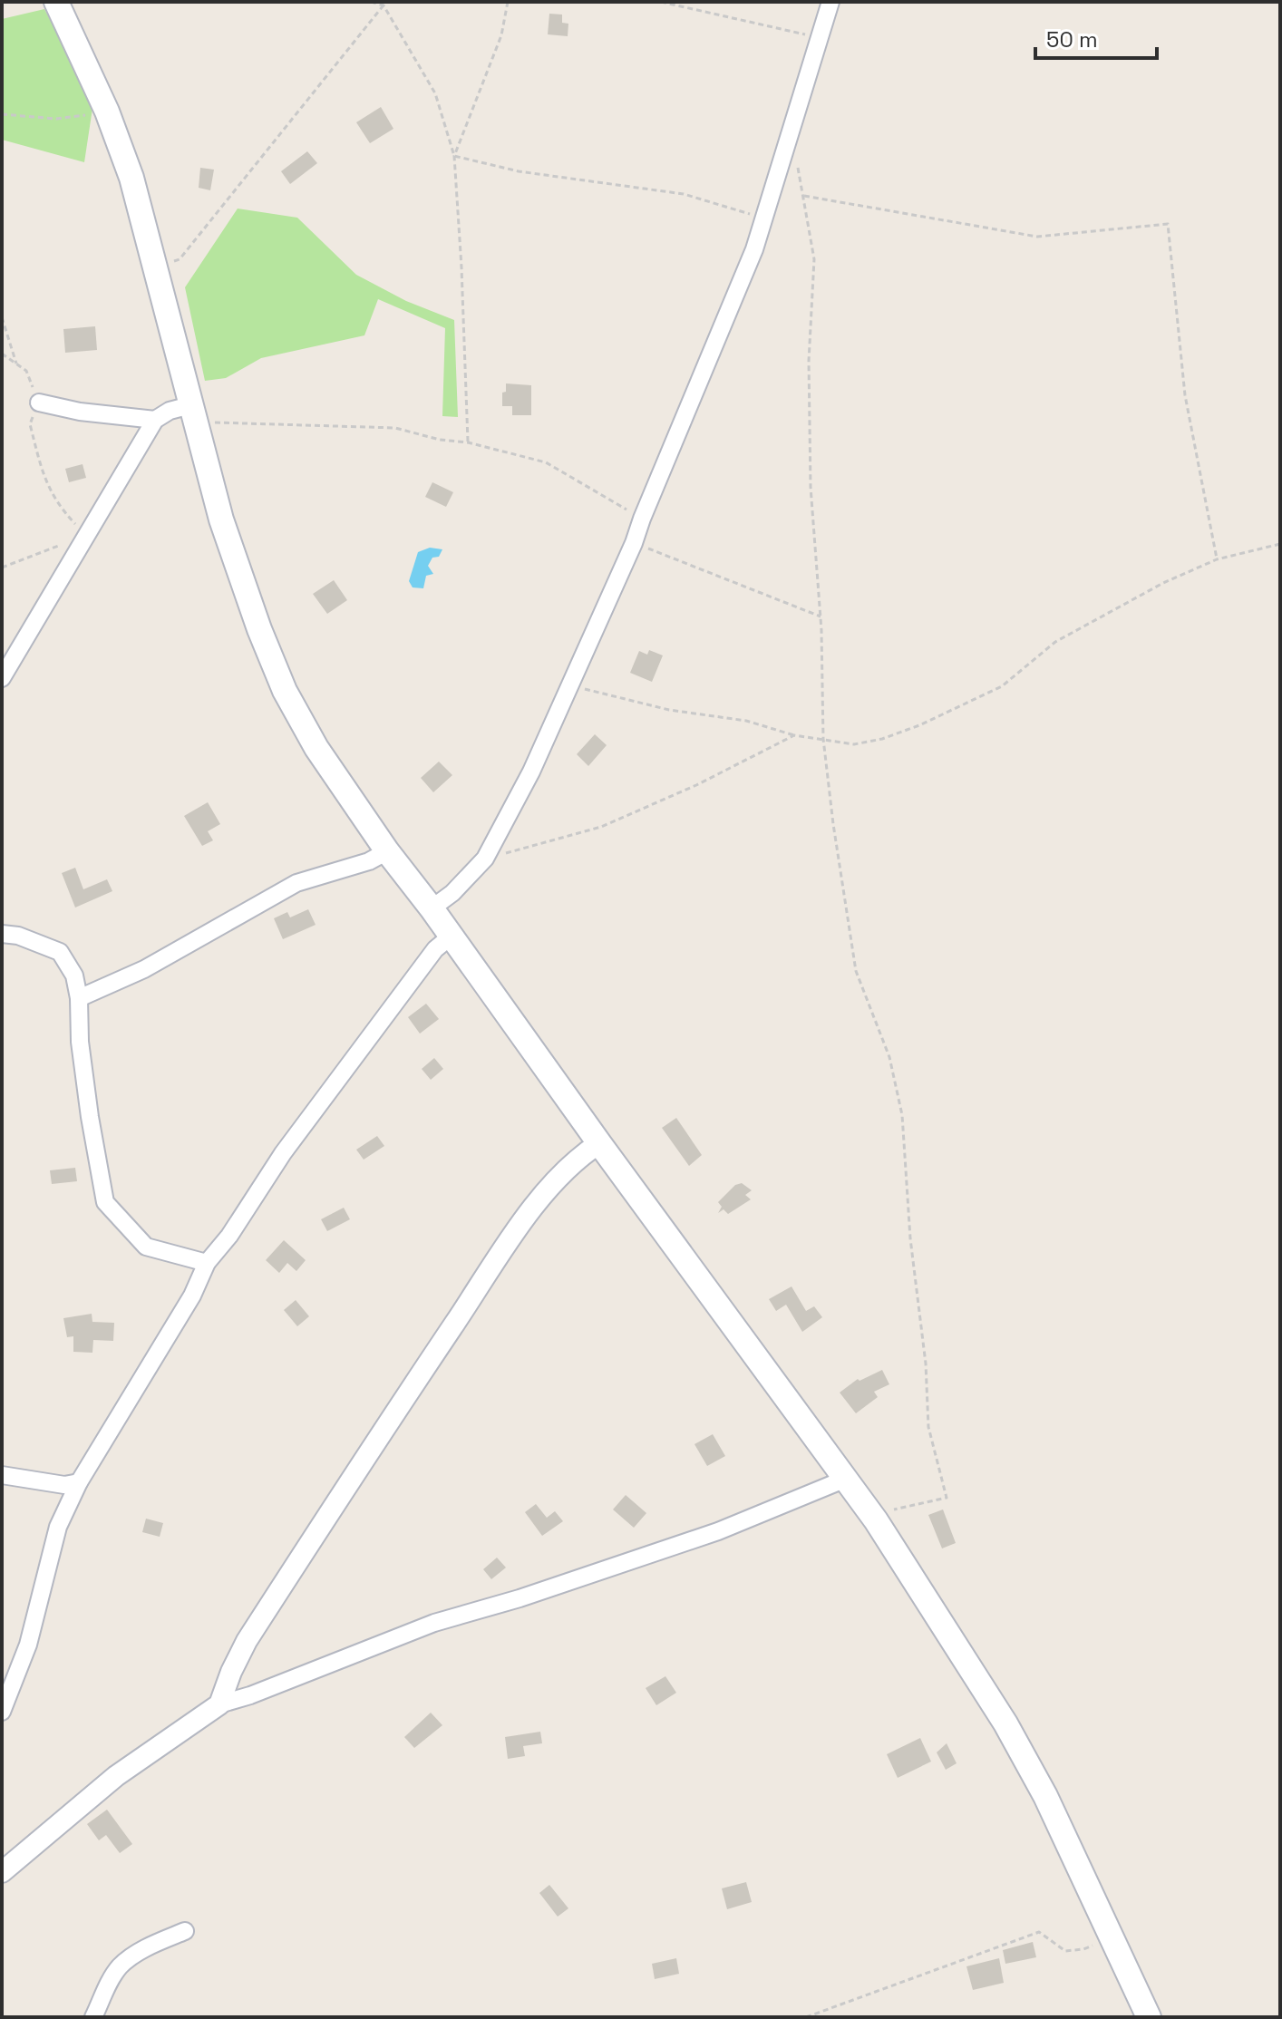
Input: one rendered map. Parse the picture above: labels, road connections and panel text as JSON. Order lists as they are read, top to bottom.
{
  "scale_bar": "50 m"
}
